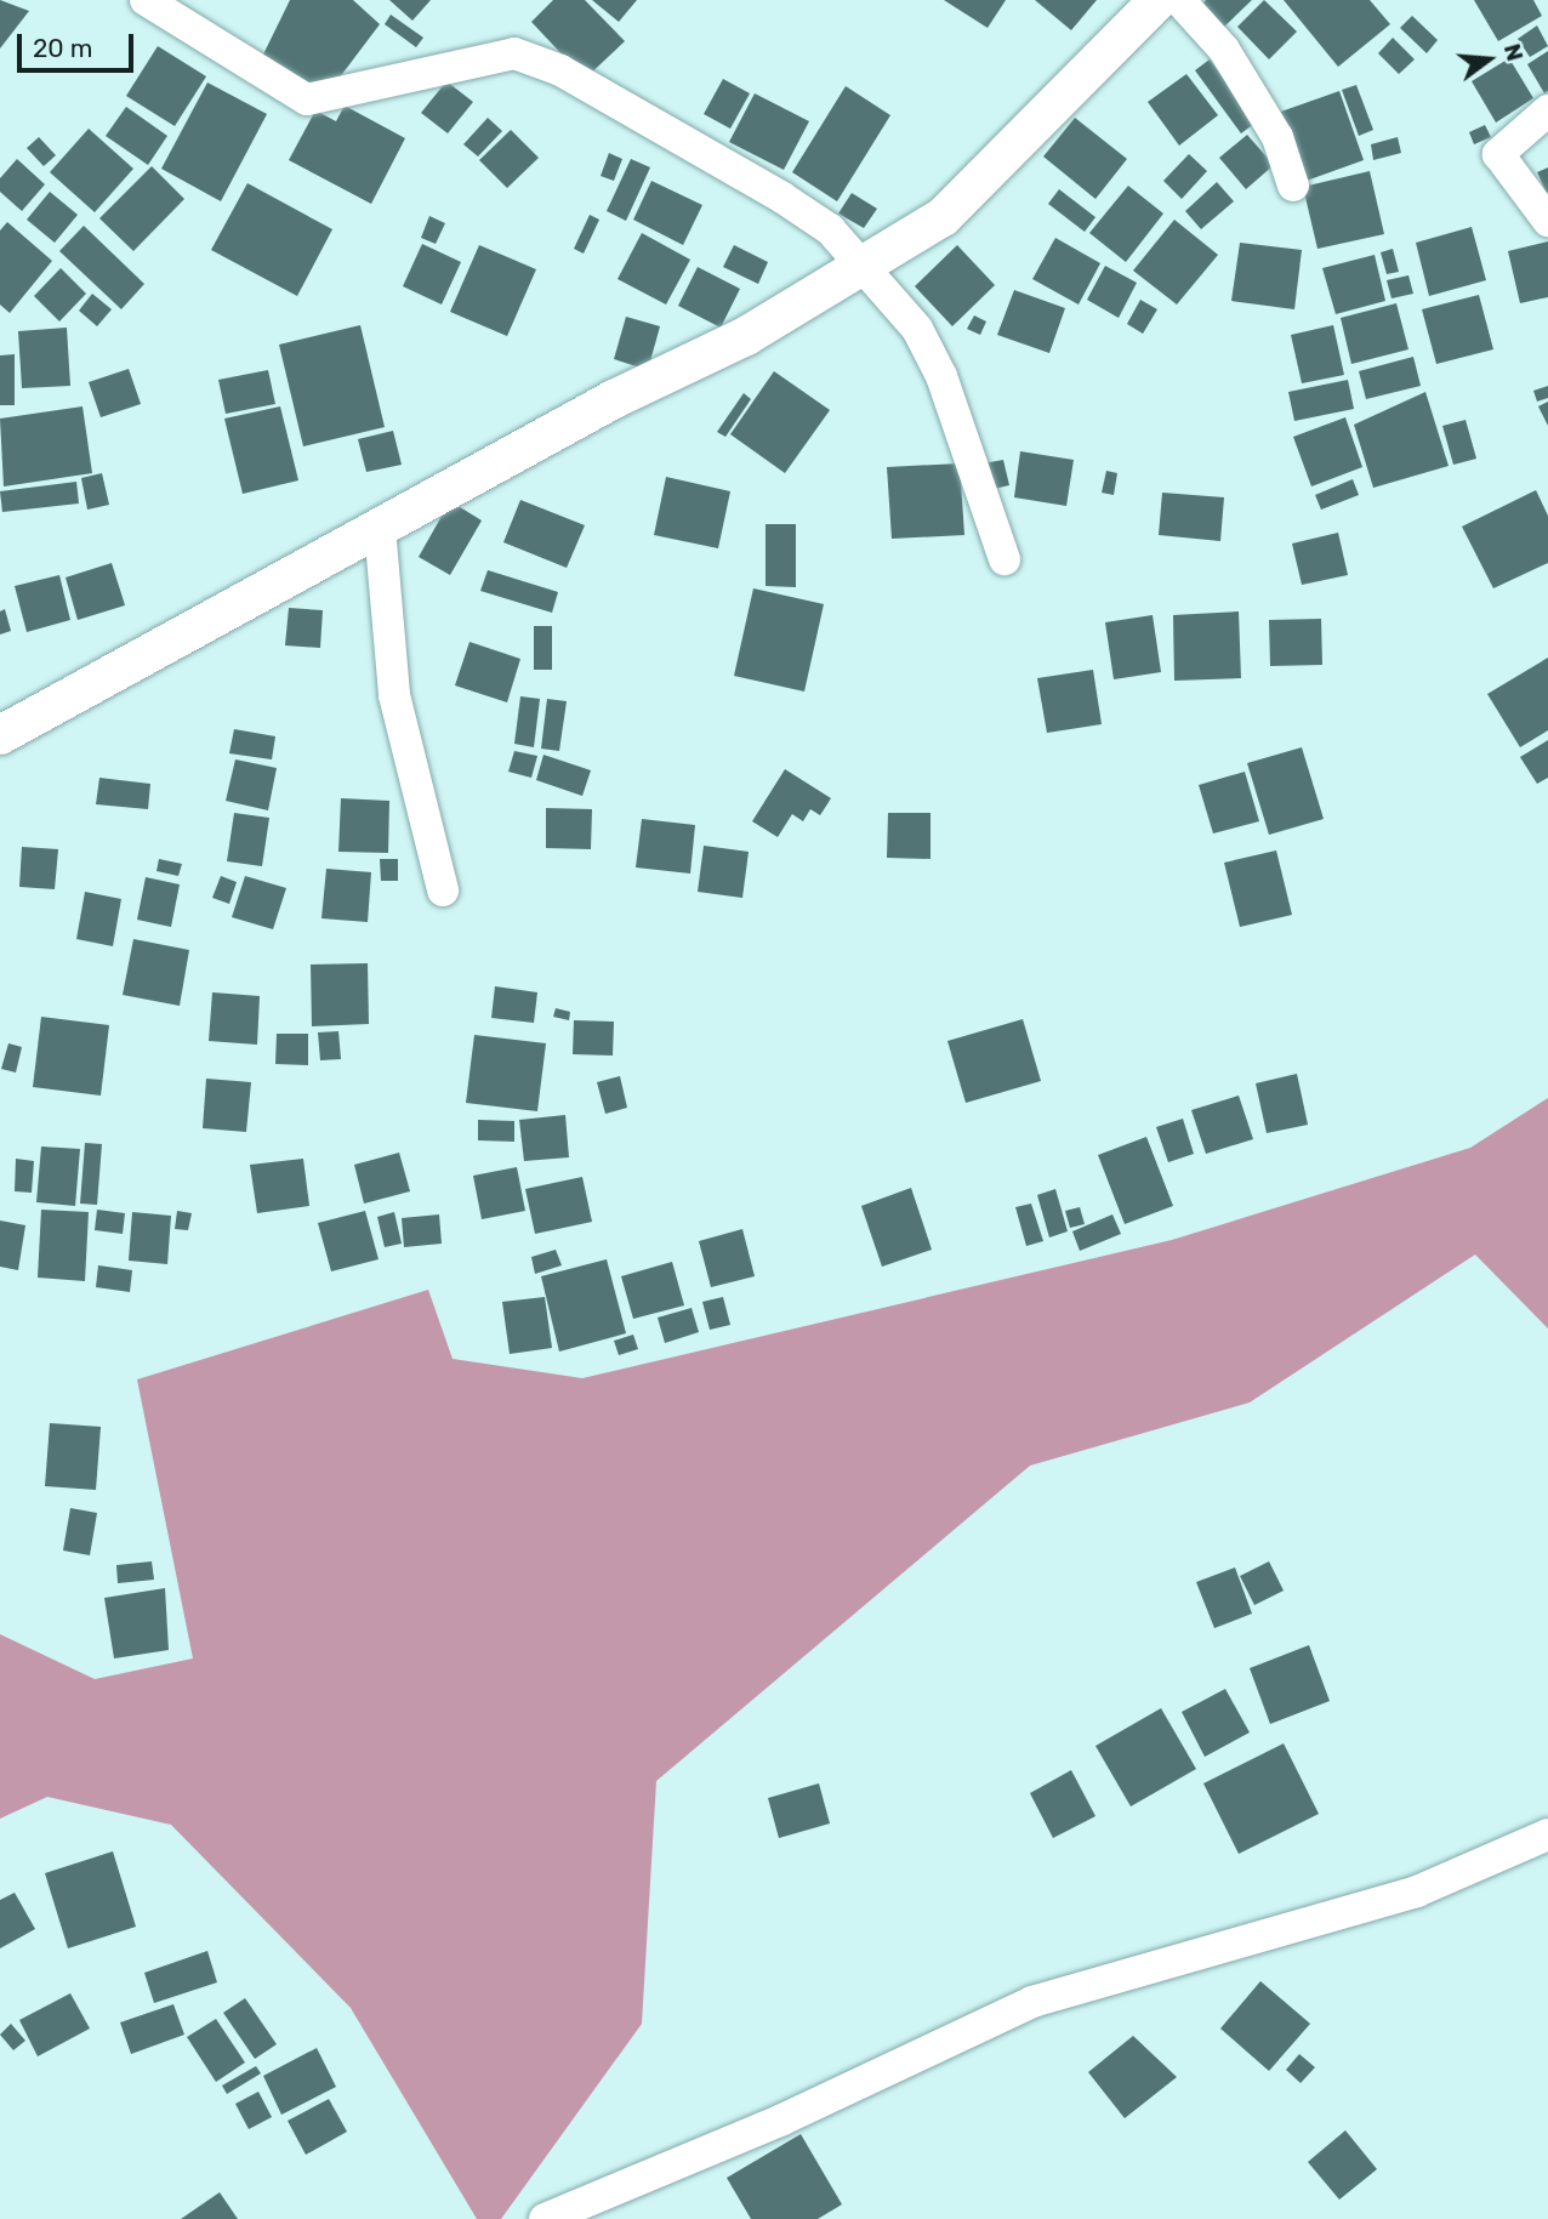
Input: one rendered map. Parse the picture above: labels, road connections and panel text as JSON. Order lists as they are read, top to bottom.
{
  "scale_bar": "20 m",
  "north": "right"
}
